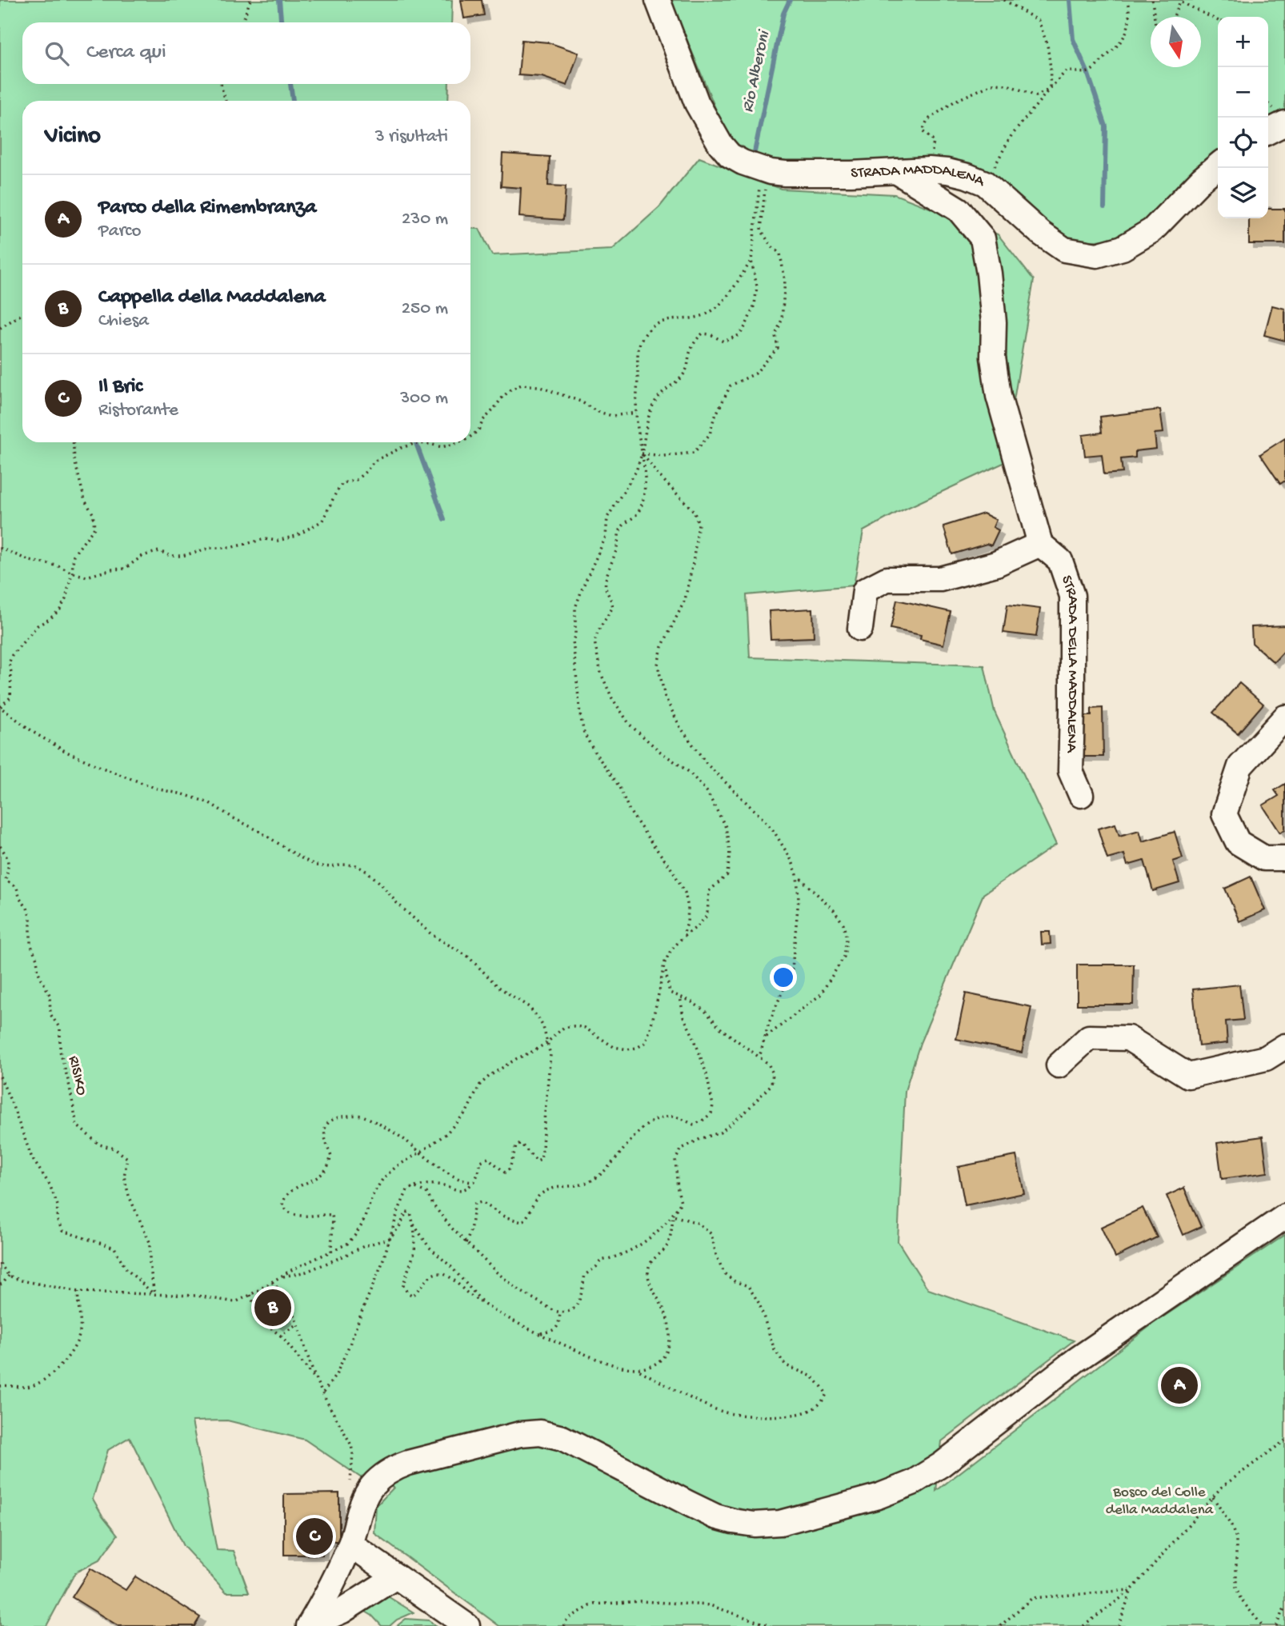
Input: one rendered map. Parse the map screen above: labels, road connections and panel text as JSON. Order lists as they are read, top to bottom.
{
  "streets": {
    "street": ["STRADA MADDALENA", "STRADA DELLA MADDALENA"],
    "path": ["RISIKO"]
  },
  "water": ["Rio Alberoni"],
  "parks": ["Bosco del Colle della Maddalena"],
  "north": "bottom",
  "page": {
    "map_buttons": ["+", "−"],
    "search": "Cerca qui",
    "heading": ["Vicino", "3 risultati"],
    "list": [
      {
        "mark": "A",
        "name": "Parco della Rimembranza",
        "note": "Parco",
        "value": "230 m"
      },
      {
        "mark": "B",
        "name": "Cappella della Maddalena",
        "note": "Chiesa",
        "value": "250 m"
      },
      {
        "mark": "C",
        "name": "Il Bric",
        "note": "Ristorante",
        "value": "300 m"
      }
    ],
    "pins": ["B", "A", "C"]
  }
}
